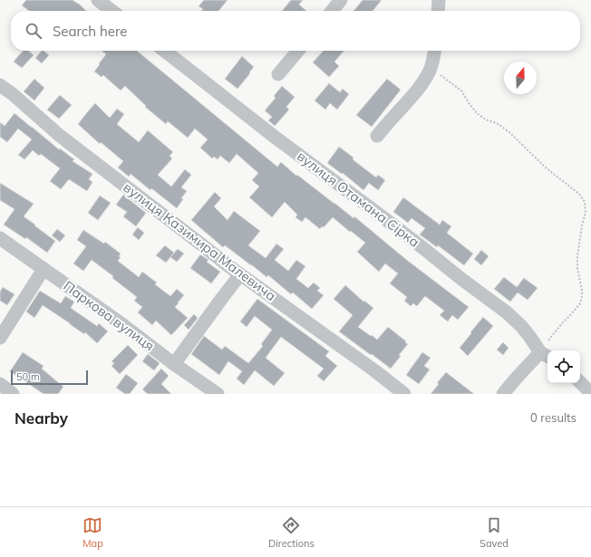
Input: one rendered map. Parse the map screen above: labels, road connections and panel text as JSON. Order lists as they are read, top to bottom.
{
  "streets": {
    "street": ["вулиця Отамана Сірка", "вулиця Казимира Малевича", "Паркова вулиця"]
  },
  "scale_bar": "50 m",
  "north": "top",
  "page": {
    "search": "Search here",
    "scale": "50 m",
    "heading": ["Nearby", "0 results"],
    "nav": ["Map", "Directions", "Saved"]
  }
}
